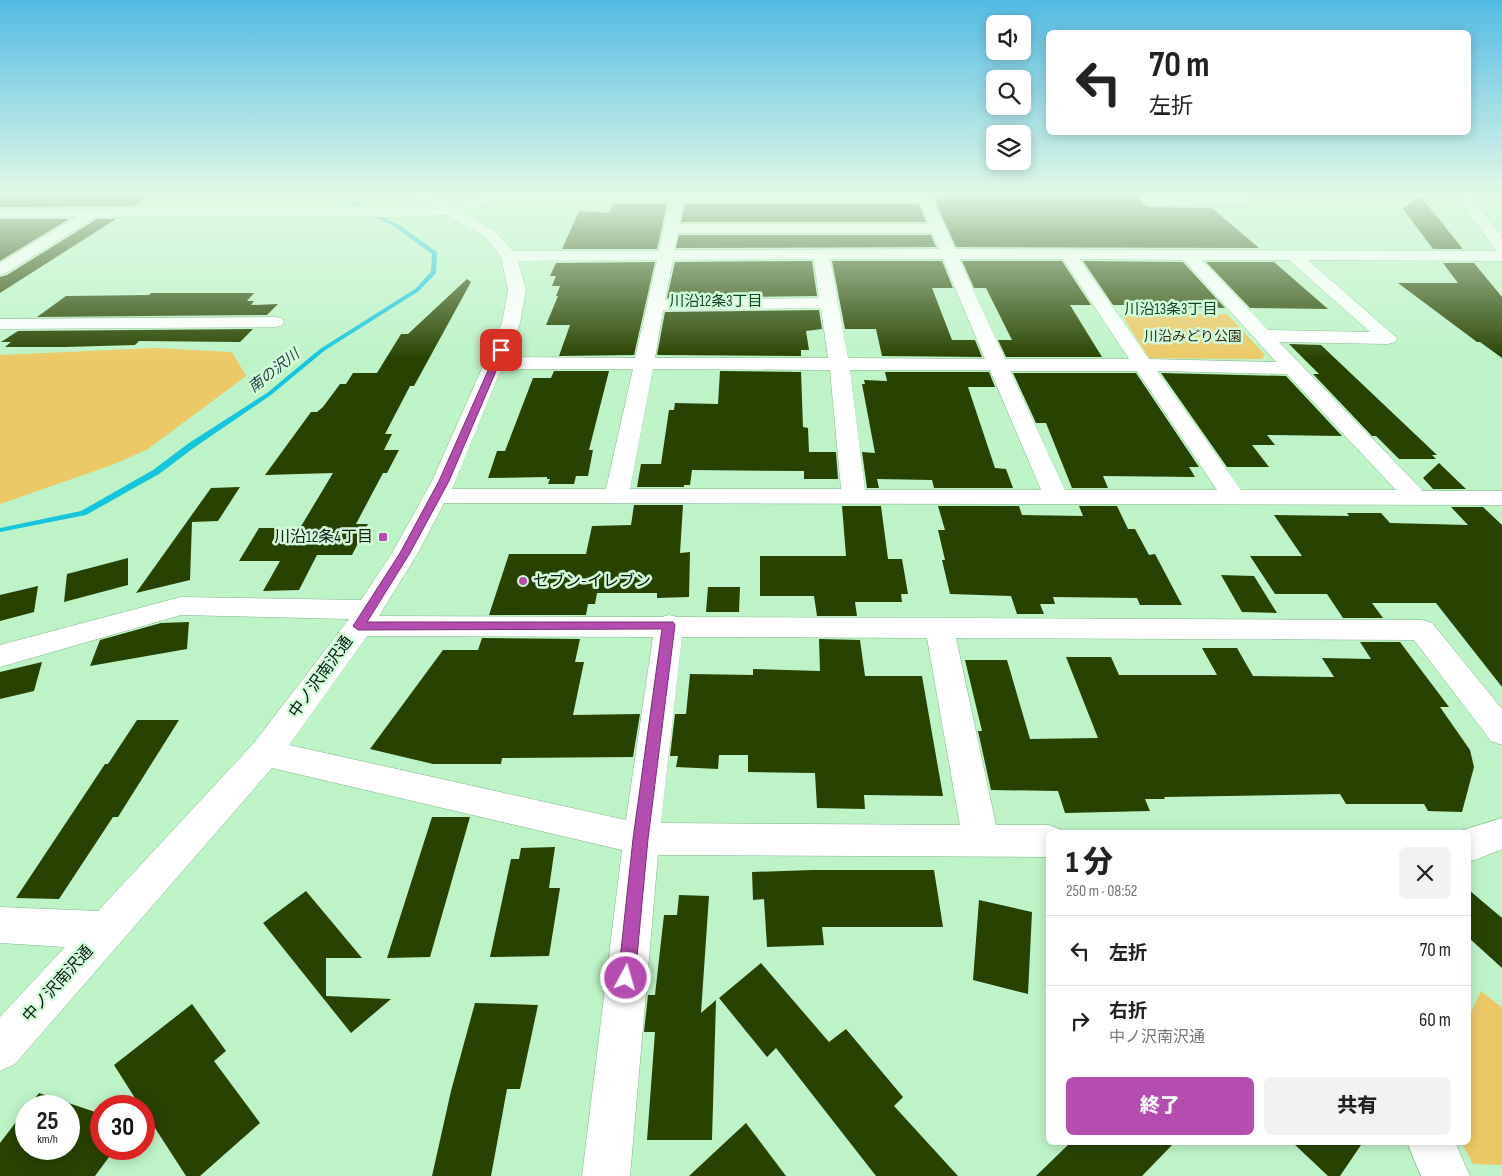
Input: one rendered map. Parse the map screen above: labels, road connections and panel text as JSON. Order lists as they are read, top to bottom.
{
  "streets": {
    "street": ["中ノ沢南沢通"]
  },
  "districts": ["川沿12条3丁目", "川沿13条3丁目"],
  "water": ["南の沢川"],
  "parks": ["川沿みどり公園"],
  "places": {
    "transit": ["川沿12条4丁目"],
    "other": ["セブン-イレブン"]
  },
  "page": {
    "turn": ["70 m", "左折"],
    "heading": ["1 分", "250 m · 08:52"],
    "list": [
      {
        "name": "左折",
        "value": "70 m"
      },
      {
        "name": "右折",
        "note": "中ノ沢南沢通",
        "value": "60 m"
      }
    ],
    "buttons": ["終了", "共有"],
    "speed": "25 km/h",
    "limit": "30"
  }
}
